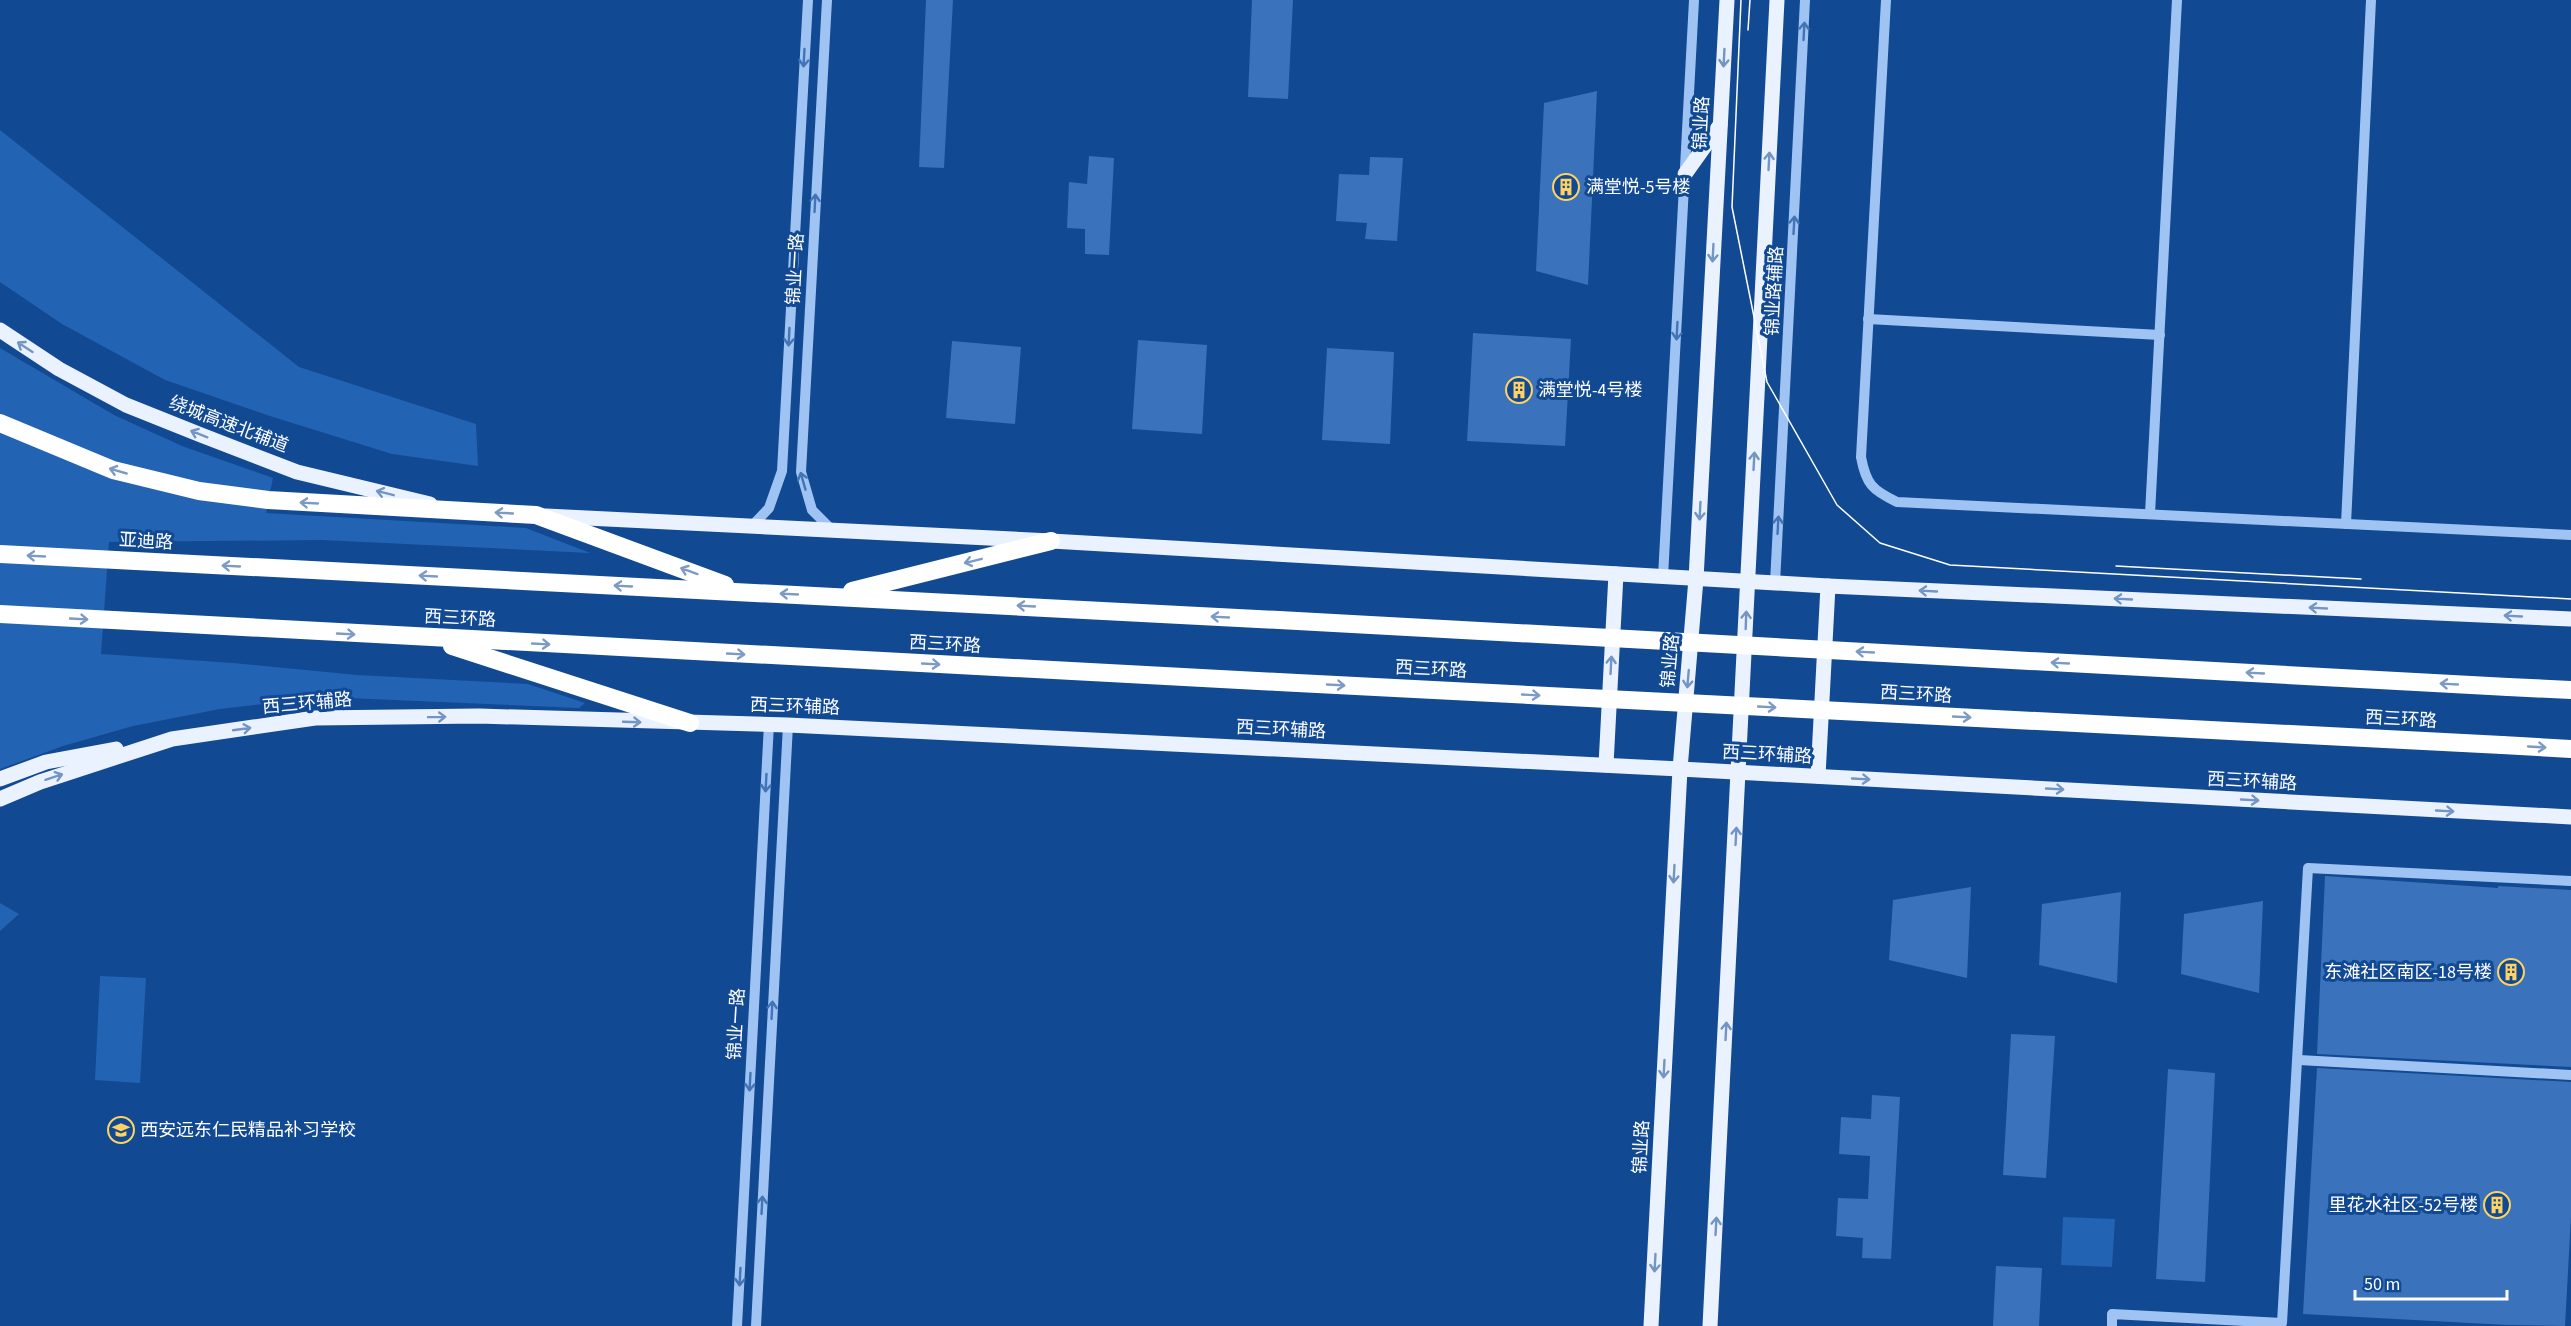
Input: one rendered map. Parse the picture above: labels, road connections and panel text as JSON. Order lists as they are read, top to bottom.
{
  "streets": {
    "highway": ["亚迪路", "西三环路"],
    "main road": ["锦业路", "绕城高速北辅道", "西三环辅路"],
    "street": ["锦业一路", "锦业路辅路"]
  },
  "crossings": [
    ["锦业路", "西三环辅路"],
    ["锦业一路", "西三环辅路"],
    ["亚迪路", "西三环路"]
  ],
  "one_way": ["绕城高速北辅道", "西三环辅路"],
  "places": {
    "building": [
      "满堂悦-5号楼",
      "满堂悦-4号楼",
      "东滩社区南区-18号楼",
      "里花水社区-52号楼"
    ],
    "school or university": ["西安远东仁民精品补习学校"]
  },
  "scale_bar": "50 m"
}
